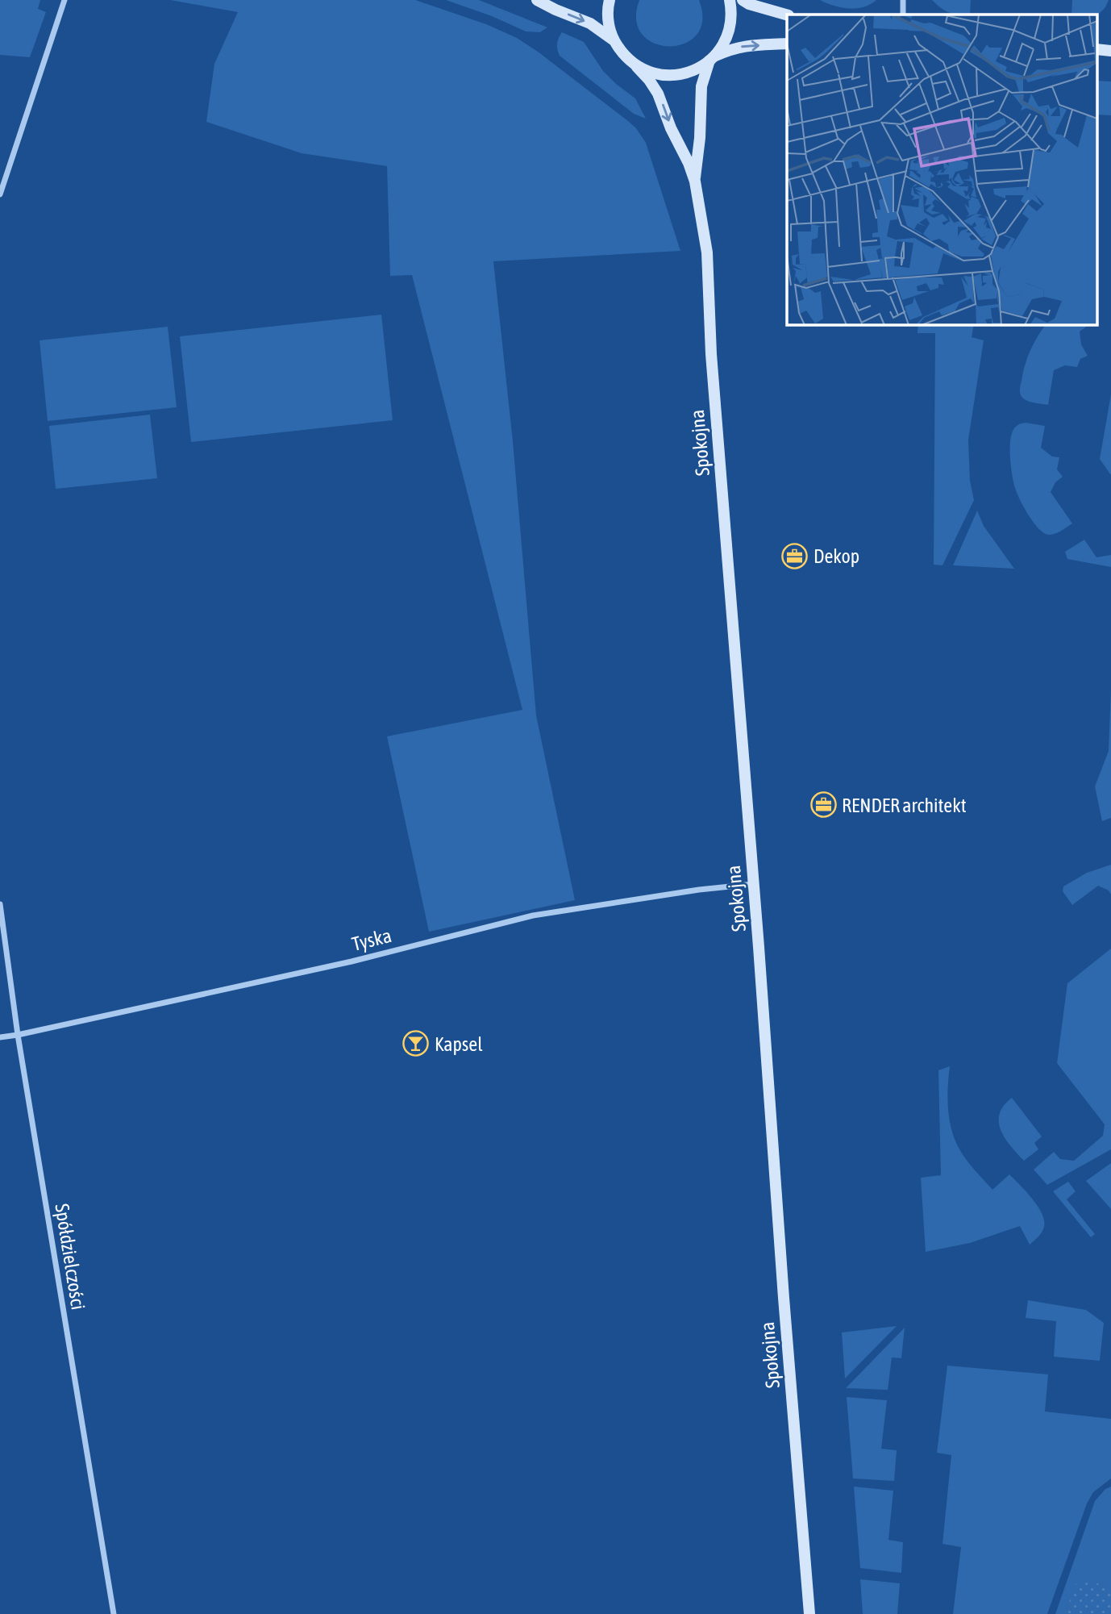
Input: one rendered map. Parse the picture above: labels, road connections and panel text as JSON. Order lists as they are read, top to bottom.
{
  "streets": {
    "street": ["Spokojna", "Tyska", "Spółdzielczości"]
  },
  "crossings": [
    ["Spokojna", "Tyska"],
    ["Tyska", "Spółdzielczości"]
  ],
  "places": {
    "office": ["Dekop", "RENDER architekt"],
    "bar": ["Kapsel"]
  }
}
